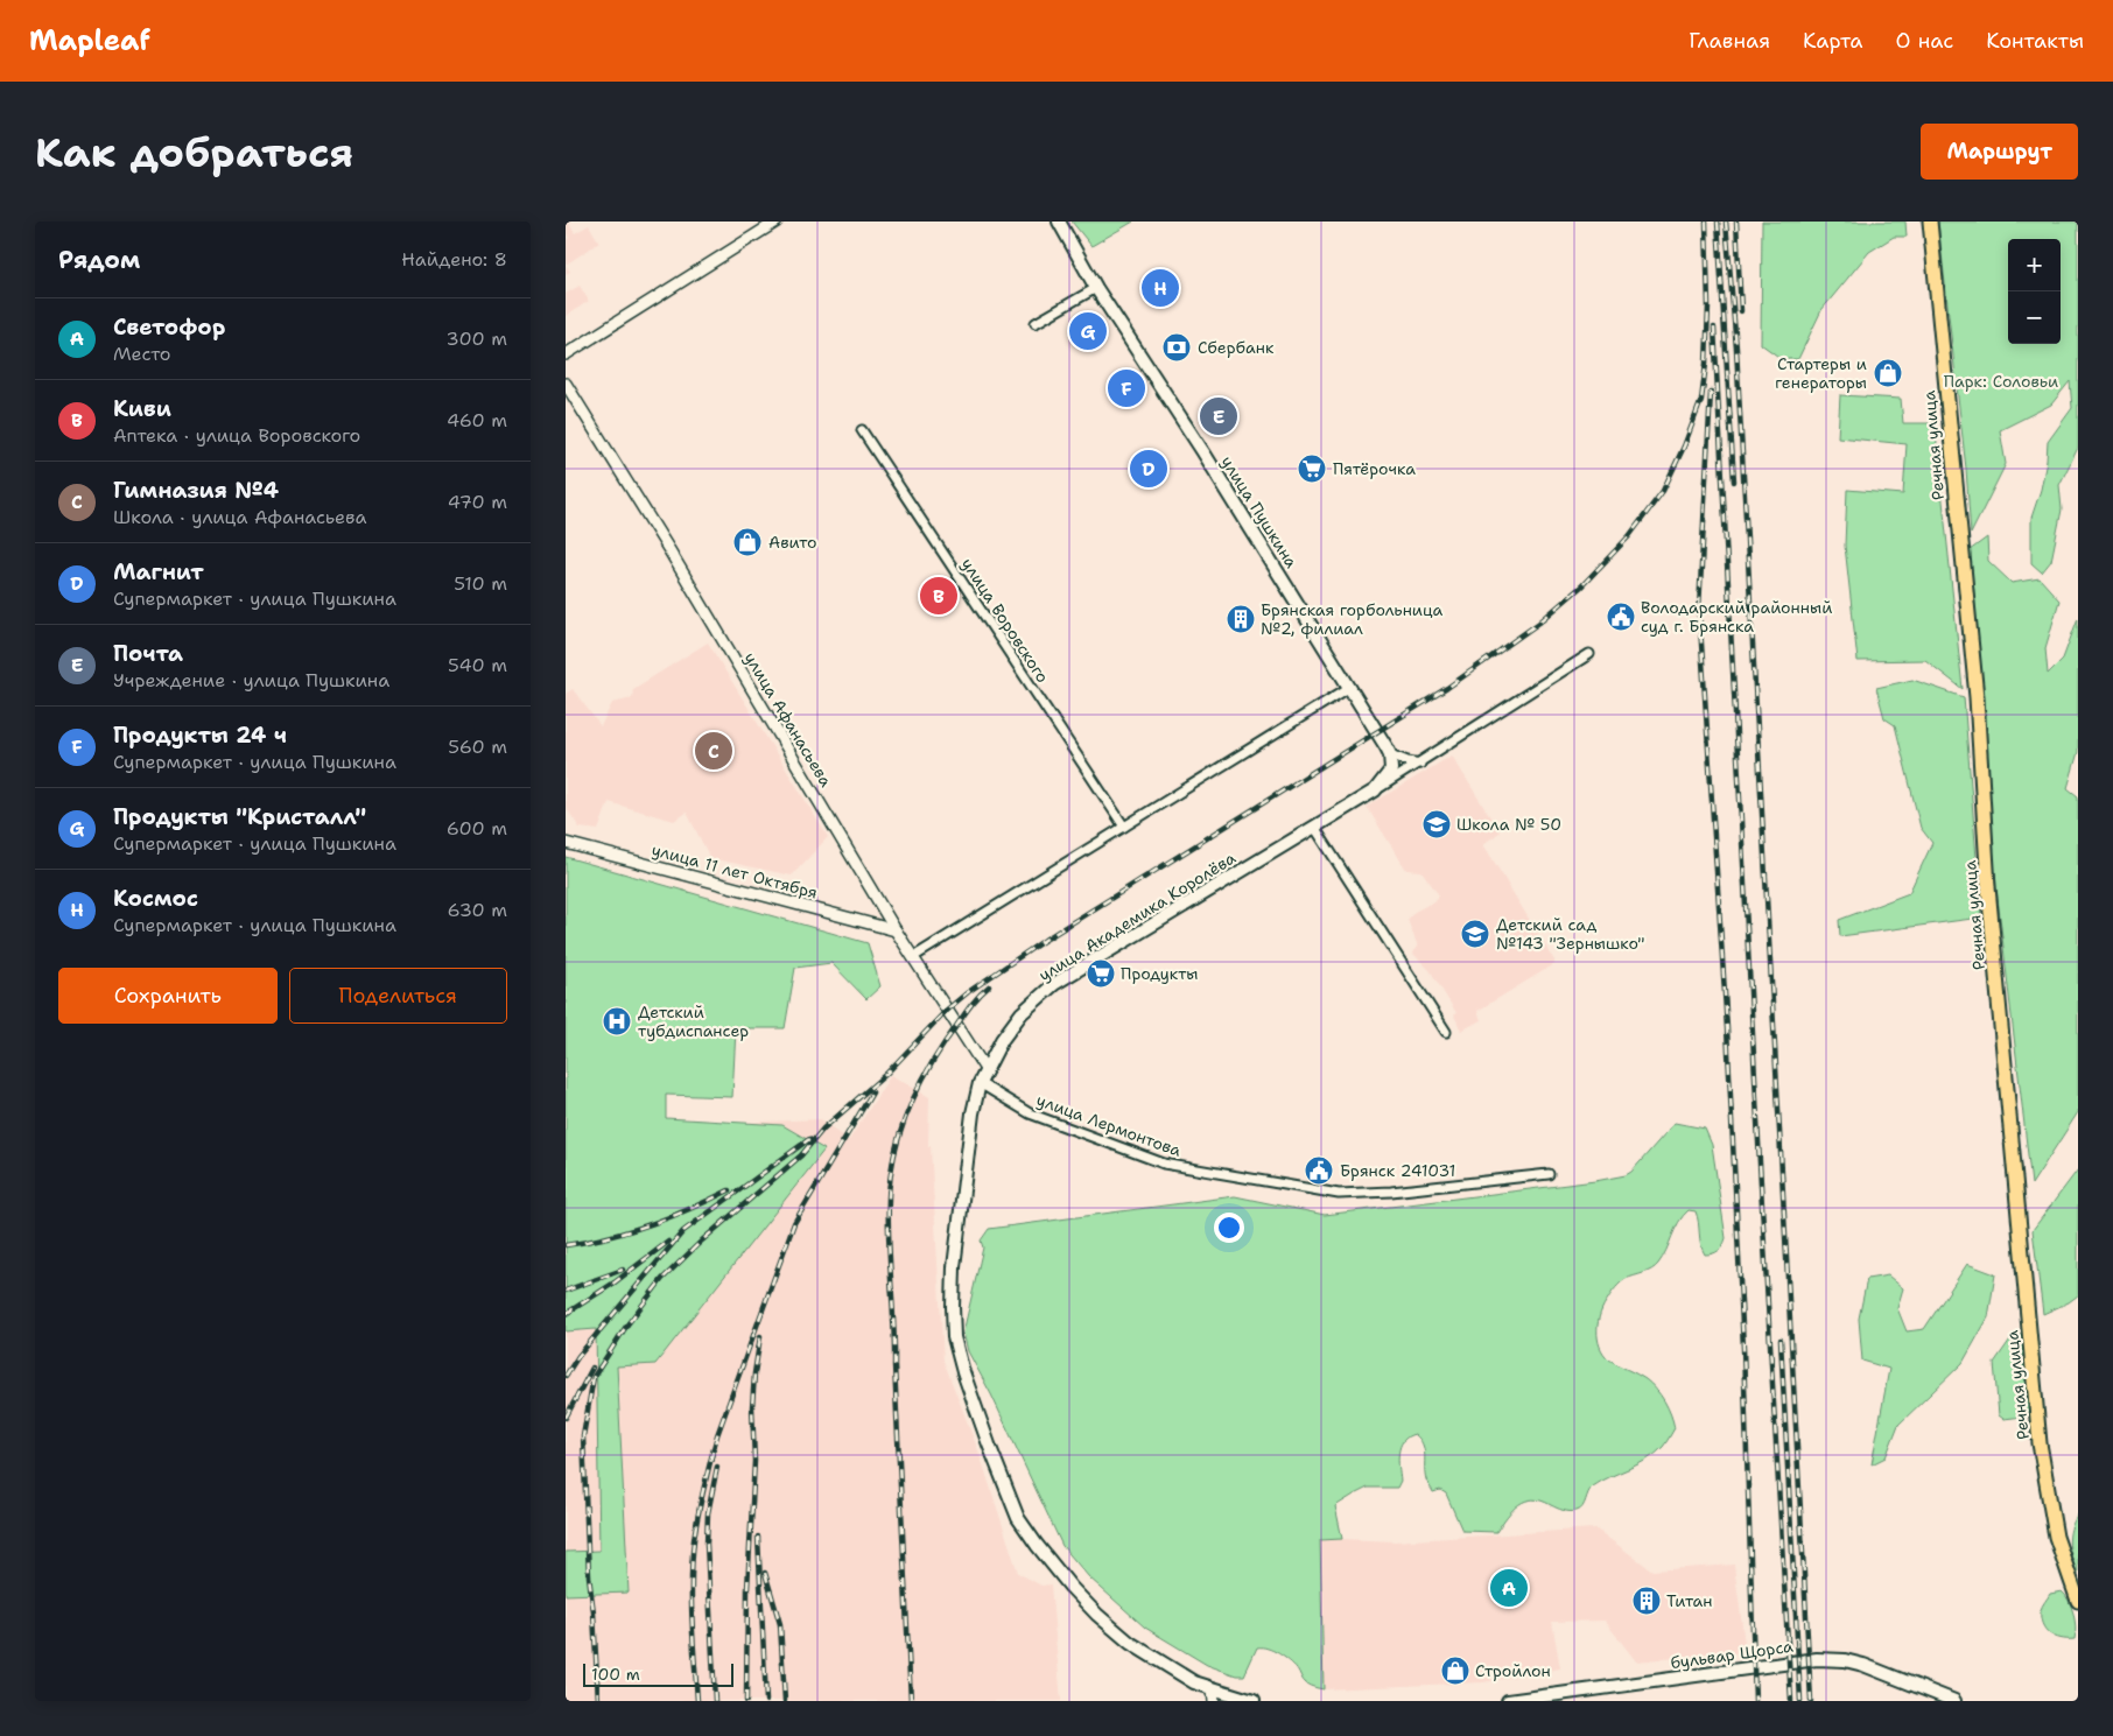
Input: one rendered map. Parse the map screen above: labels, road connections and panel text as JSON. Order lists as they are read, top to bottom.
{
  "streets": {
    "main road": [
      "Речная улица",
      "улица Пушкина",
      "улица Академика Королёва",
      "бульвар Щорса"
    ],
    "street": [
      "улица Воровского",
      "улица Афанасьева",
      "улица 11 лет Октября",
      "улица Лермонтова"
    ]
  },
  "crossings": [
    ["улица Афанасьева", "улица 11 лет Октября"],
    ["улица Афанасьева", "улица Академика Королёва"],
    ["улица Академика Королёва", "улица Лермонтова"]
  ],
  "parks": ["Парк: Соловьи"],
  "places": {
    "bank": ["Сбербанк"],
    "shop": ["Стартеры и генераторы", "Авито", "Стройлон"],
    "supermarket": ["Пятёрочка", "Продукты"],
    "public building": ["Володарский районный суд г. Брянска", "Брянск 241031"],
    "building": ["Брянская горбольница №2, филиал", "Титан"],
    "school or university": ["Школа № 50", "Детский сад №143 \"Зернышко\""],
    "hospital": ["Детский тубдиспансер"]
  },
  "scale_bar": "100 m",
  "page": {
    "header": "Mapleaf",
    "nav": [
      "Главная",
      "Карта",
      "О нас",
      "Контакты"
    ],
    "buttons": [
      "Маршрут",
      ["Сохранить", "Поделиться"]
    ],
    "title": "Как добраться",
    "heading": ["Рядом", "Найдено: 8"],
    "map_buttons": ["+", "−"],
    "pins": [
      "H",
      "G",
      "F",
      "E",
      "D",
      "B",
      "C",
      "A"
    ],
    "list": [
      {
        "mark": "A",
        "name": "Светофор",
        "note": "Место",
        "value": "300 m"
      },
      {
        "mark": "B",
        "name": "Киви",
        "note": "Аптека · улица Воровского",
        "value": "460 m"
      },
      {
        "mark": "C",
        "name": "Гимназия №4",
        "note": "Школа · улица Афанасьева",
        "value": "470 m"
      },
      {
        "mark": "D",
        "name": "Магнит",
        "note": "Супермаркет · улица Пушкина",
        "value": "510 m"
      },
      {
        "mark": "E",
        "name": "Почта",
        "note": "Учреждение · улица Пушкина",
        "value": "540 m"
      },
      {
        "mark": "F",
        "name": "Продукты 24 ч",
        "note": "Супермаркет · улица Пушкина",
        "value": "560 m"
      },
      {
        "mark": "G",
        "name": "Продукты \"Кристалл\"",
        "note": "Супермаркет · улица Пушкина",
        "value": "600 m"
      },
      {
        "mark": "H",
        "name": "Космос",
        "note": "Супермаркет · улица Пушкина",
        "value": "630 m"
      }
    ],
    "scale": "100 m"
  }
}
